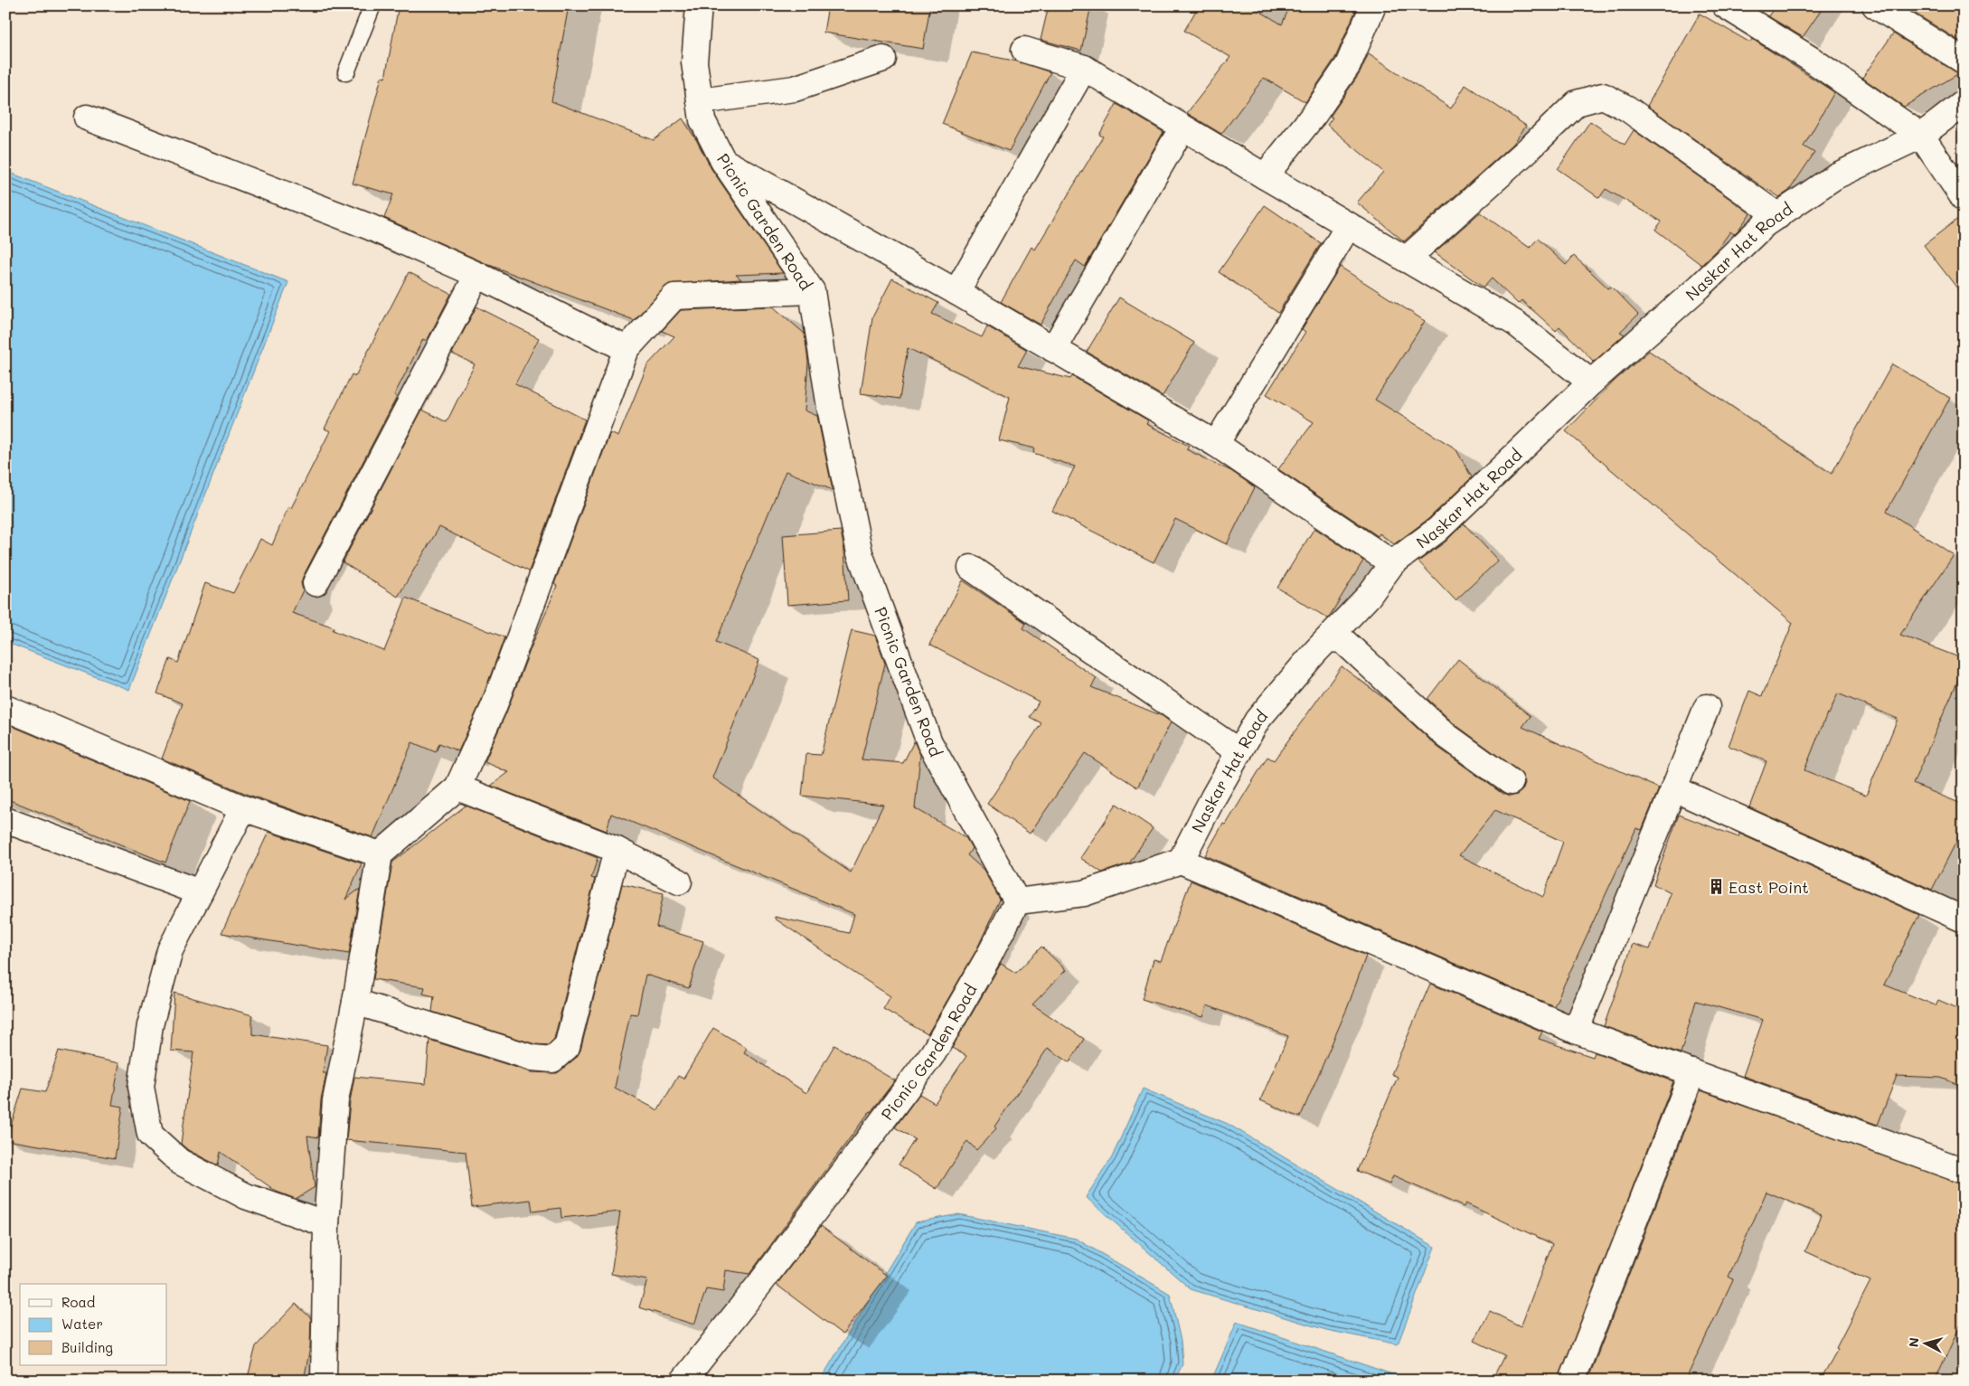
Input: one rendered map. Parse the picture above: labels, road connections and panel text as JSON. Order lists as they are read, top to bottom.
{
  "streets": {
    "street": ["Picnic Garden Road", "Naskar Hat Road"]
  },
  "places": {
    "building": ["East Point"]
  },
  "legend": ["Road", "Water", "Building"],
  "north": "left"
}
